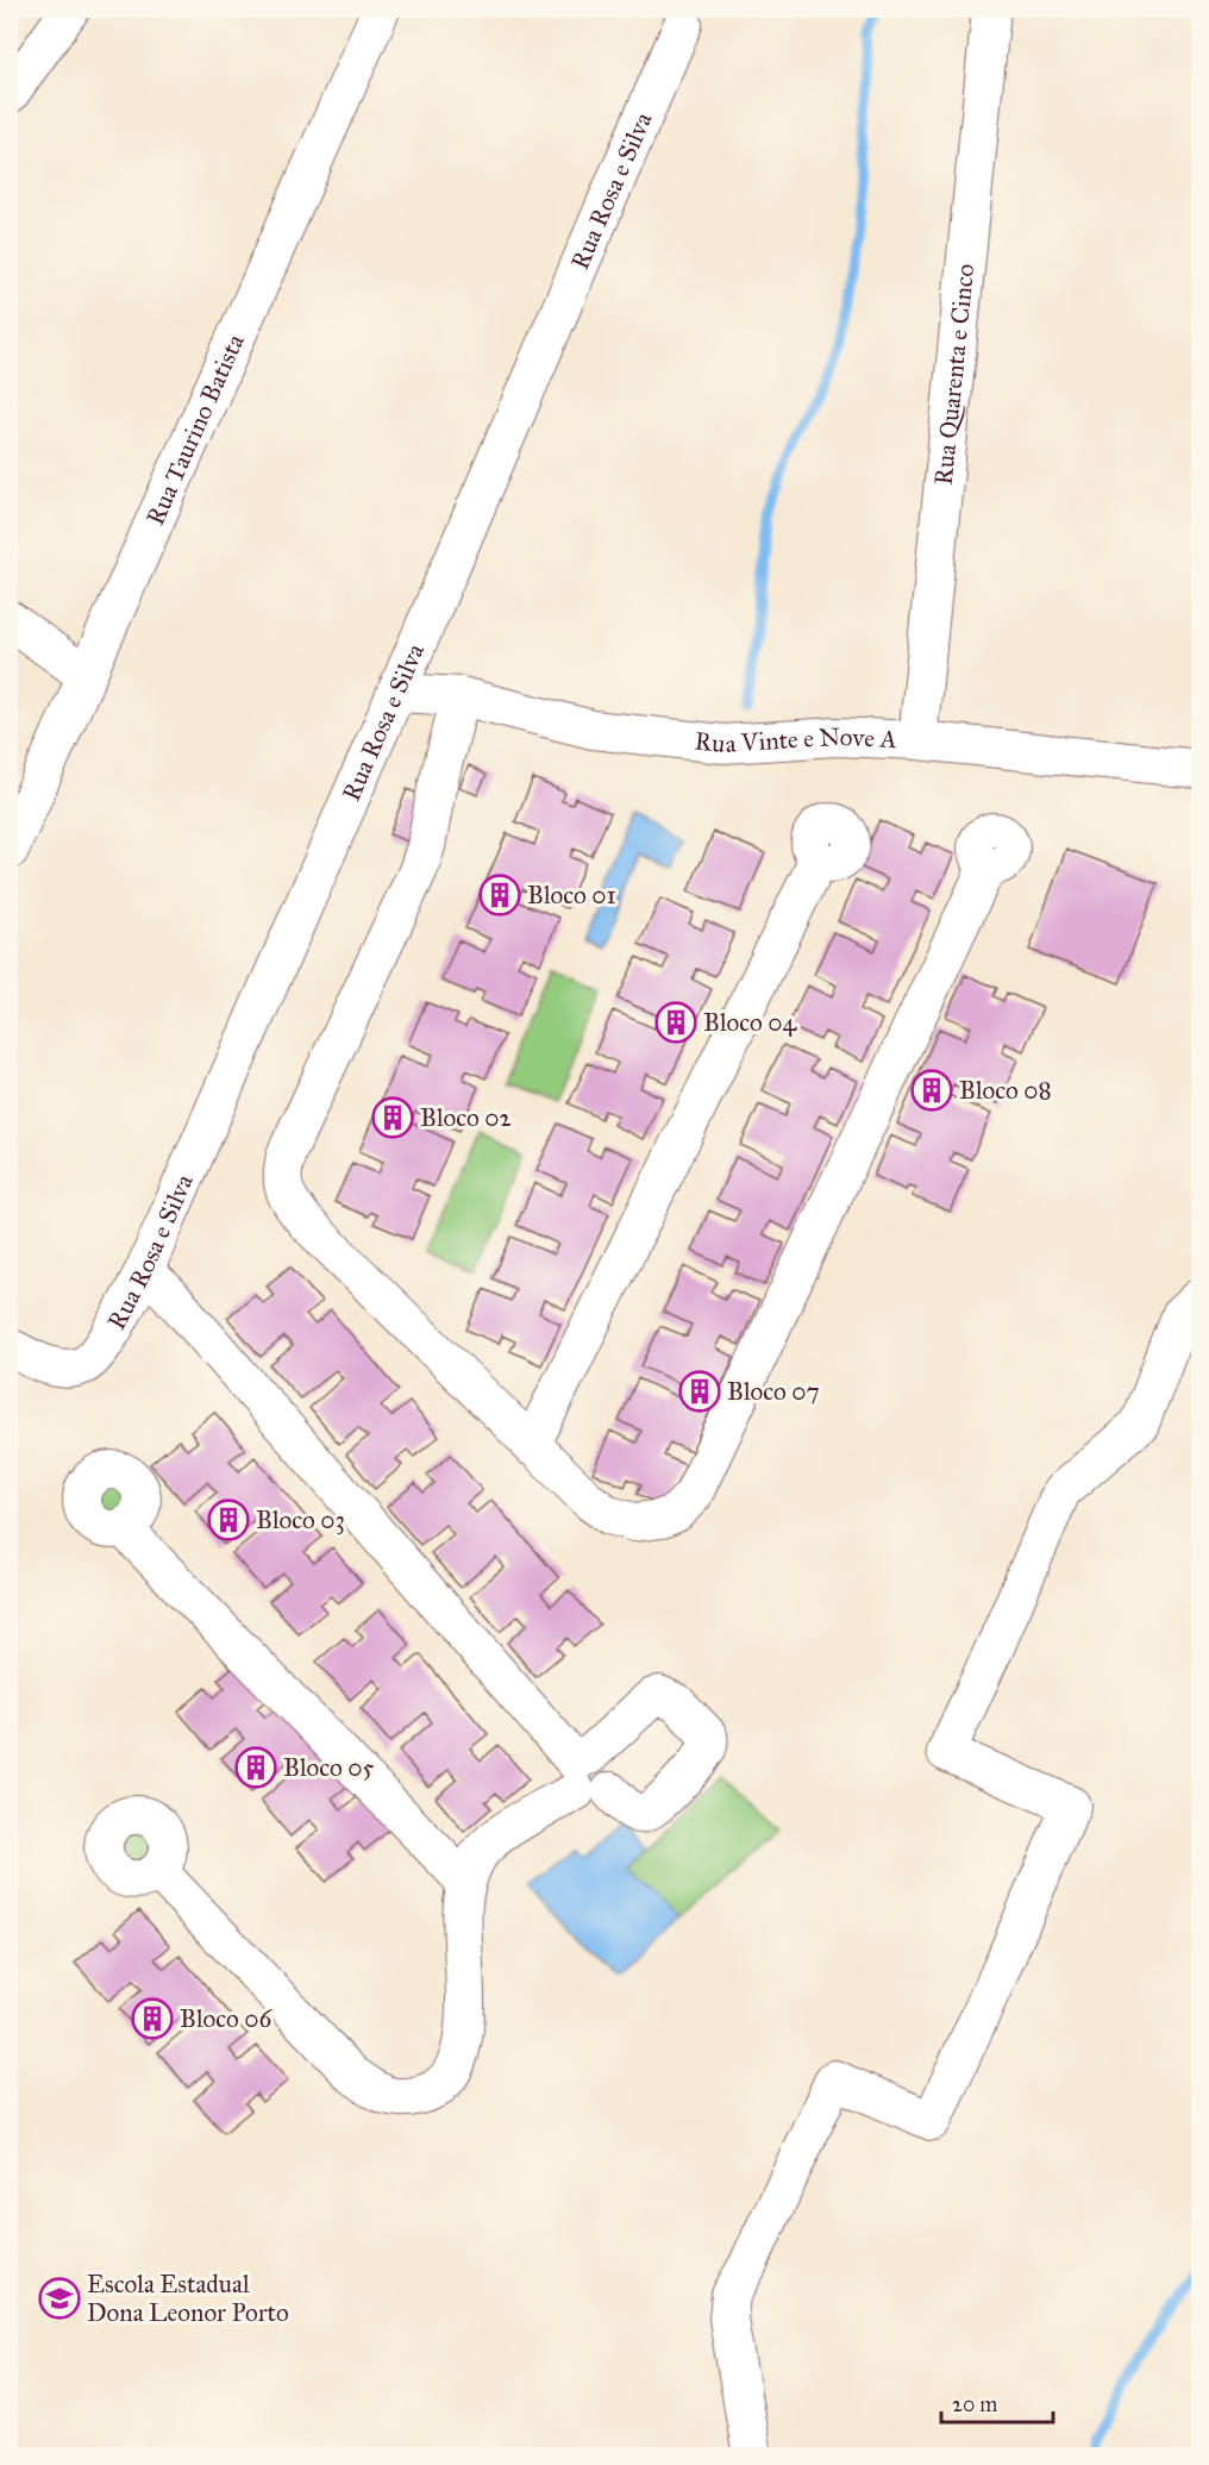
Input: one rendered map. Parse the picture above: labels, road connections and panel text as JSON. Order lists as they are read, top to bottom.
{
  "streets": {
    "street": [
      "Rua Rosa e Silva",
      "Rua Quarenta e Cinco",
      "Rua Taurino Batista",
      "Rua Vinte e Nove A"
    ]
  },
  "crossings": [
    ["Rua Rosa e Silva", "Rua Vinte e Nove A"],
    ["Rua Quarenta e Cinco", "Rua Vinte e Nove A"]
  ],
  "places": {
    "building": [
      "Bloco 01",
      "Bloco 04",
      "Bloco 08",
      "Bloco 02",
      "Bloco 07",
      "Bloco 03",
      "Bloco 05",
      "Bloco 06"
    ],
    "school or university": ["Escola Estadual Dona Leonor Porto"]
  },
  "scale_bar": "20 m"
}
